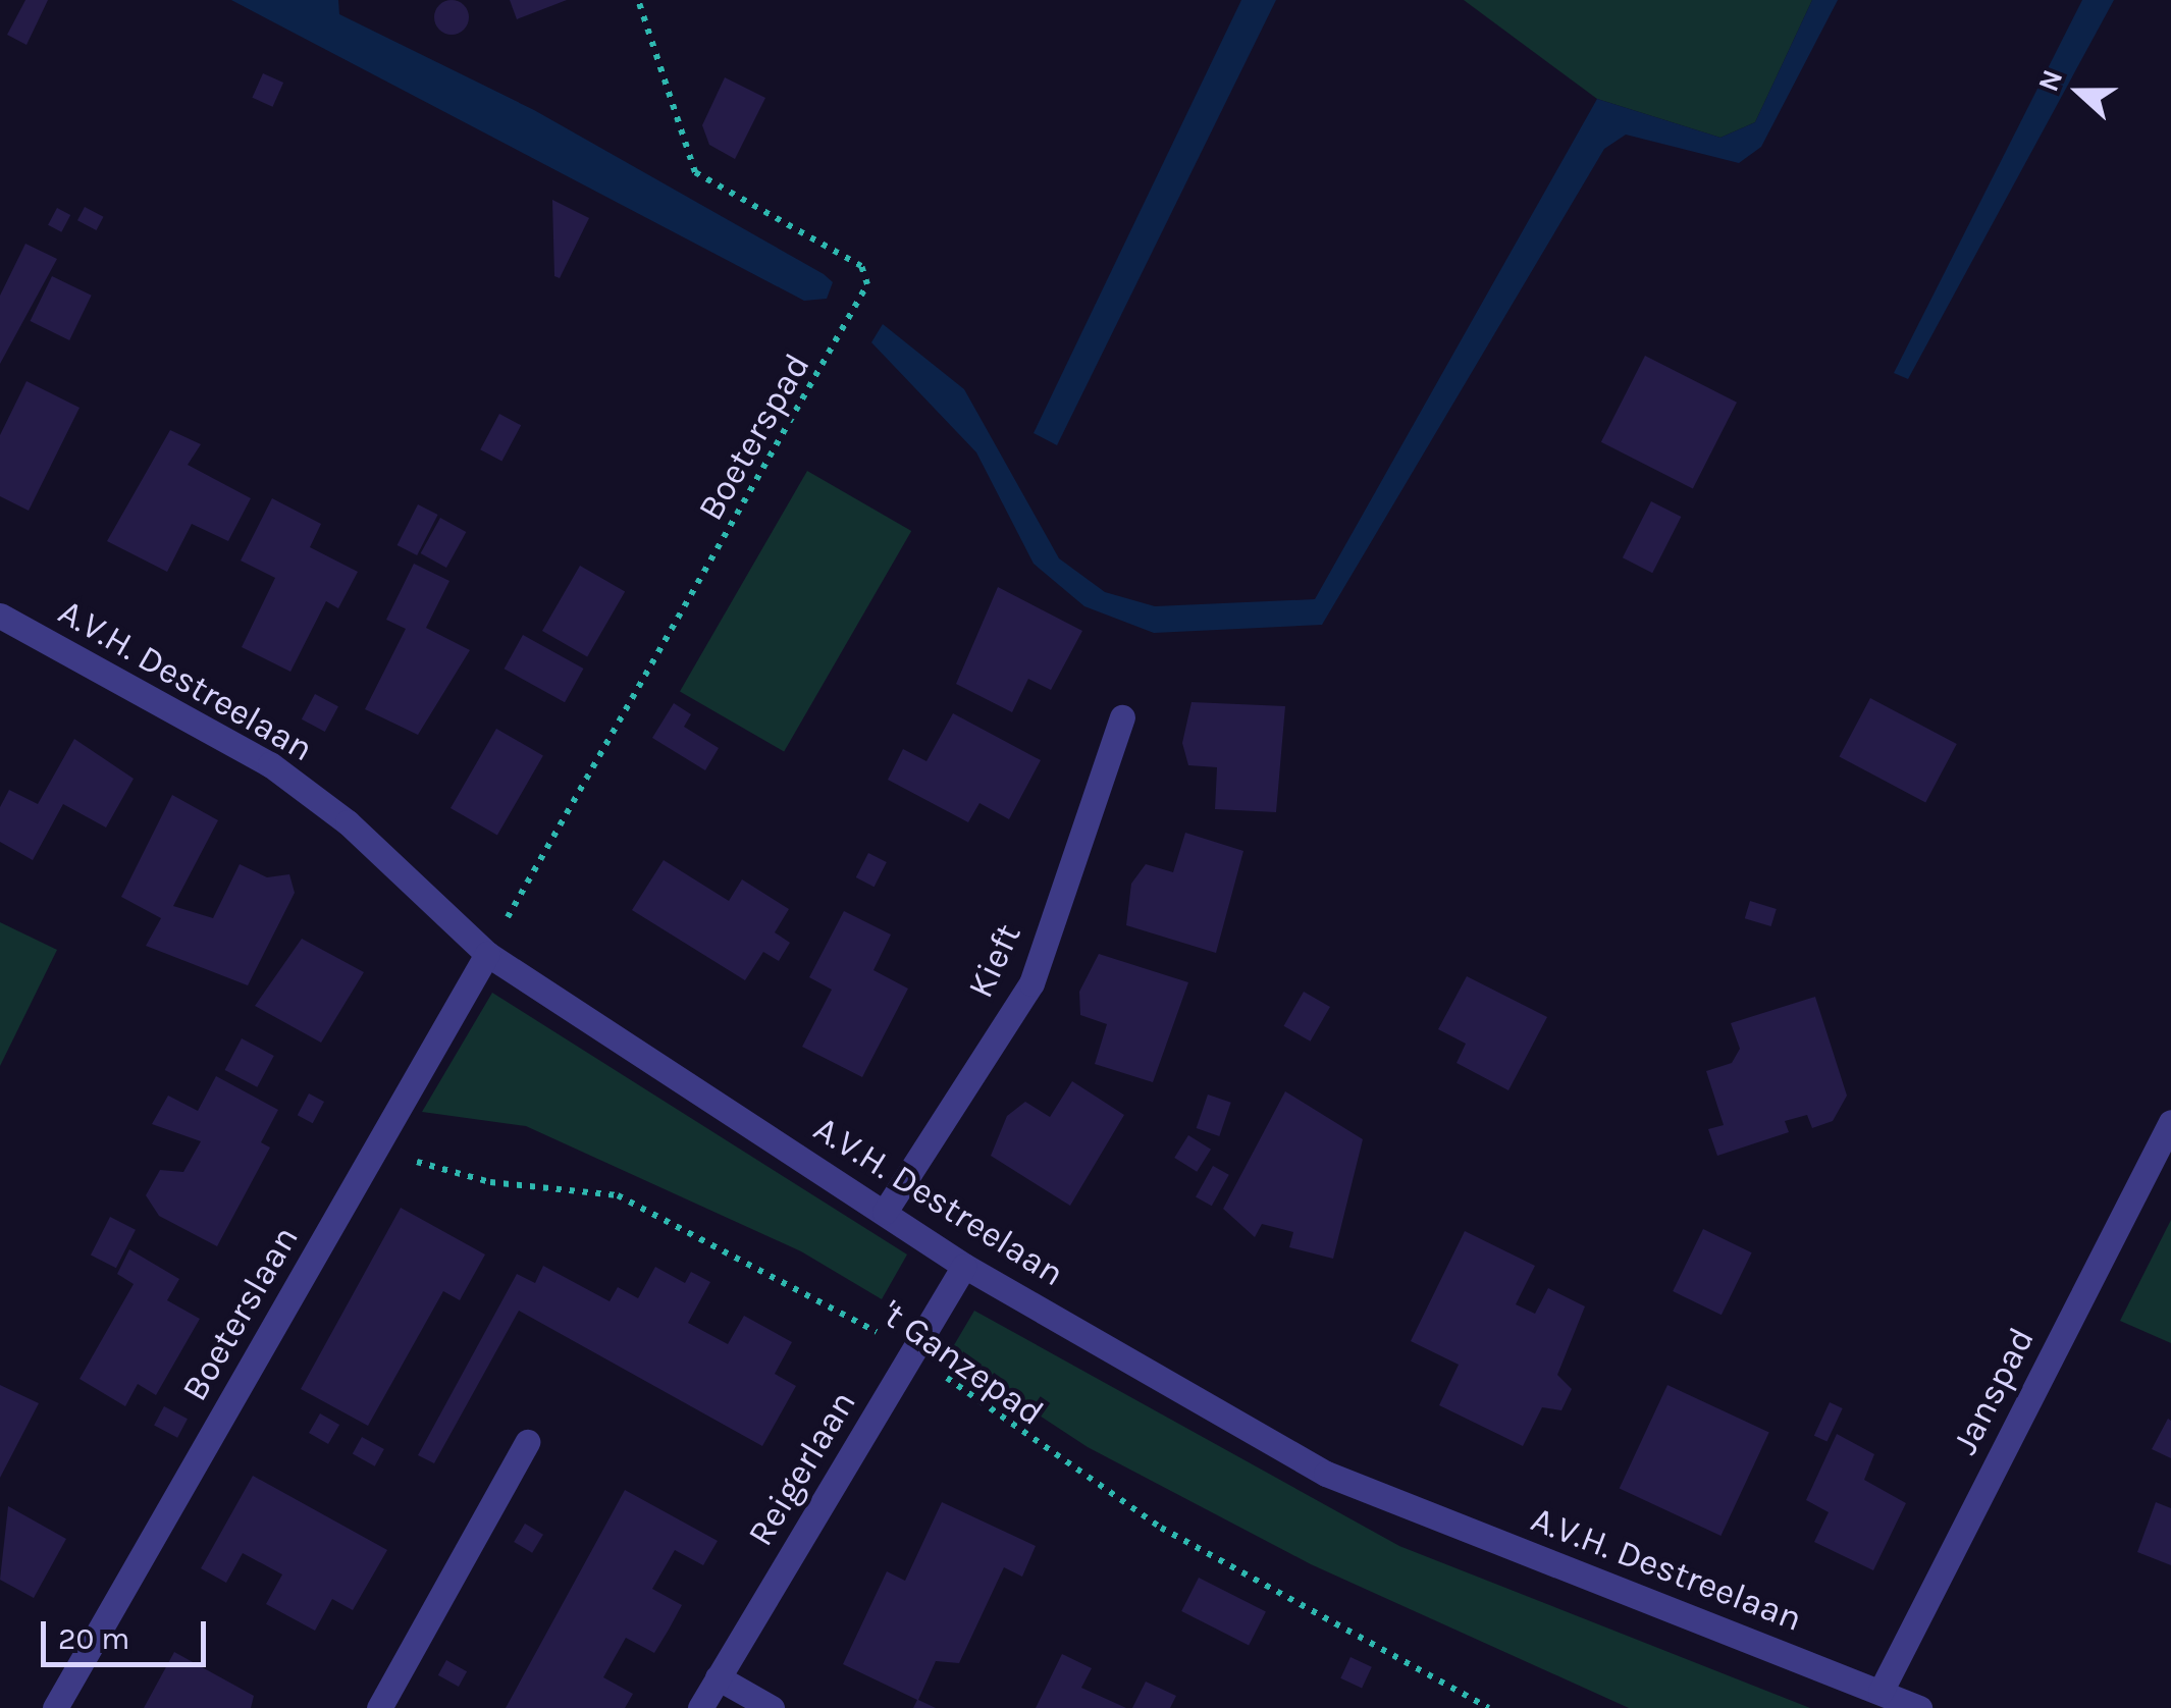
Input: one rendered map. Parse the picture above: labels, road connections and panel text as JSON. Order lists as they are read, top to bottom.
{
  "streets": {
    "street": [
      "A.V.H. Destreelaan",
      "Kieft",
      "Boeterslaan",
      "Janspad",
      "Reigerlaan"
    ],
    "path": ["Boeterspad", "'t Ganzepad"]
  },
  "crossings": [
    ["Boeterspad", "A.V.H. Destreelaan"],
    ["Boeterspad", "Boeterslaan"],
    ["A.V.H. Destreelaan", "Kieft"],
    ["A.V.H. Destreelaan", "Boeterslaan"],
    ["A.V.H. Destreelaan", "Janspad"],
    ["A.V.H. Destreelaan", "Reigerlaan"],
    ["Boeterslaan", "'t Ganzepad"],
    ["'t Ganzepad", "Reigerlaan"]
  ],
  "scale_bar": "20 m",
  "north": "left"
}
